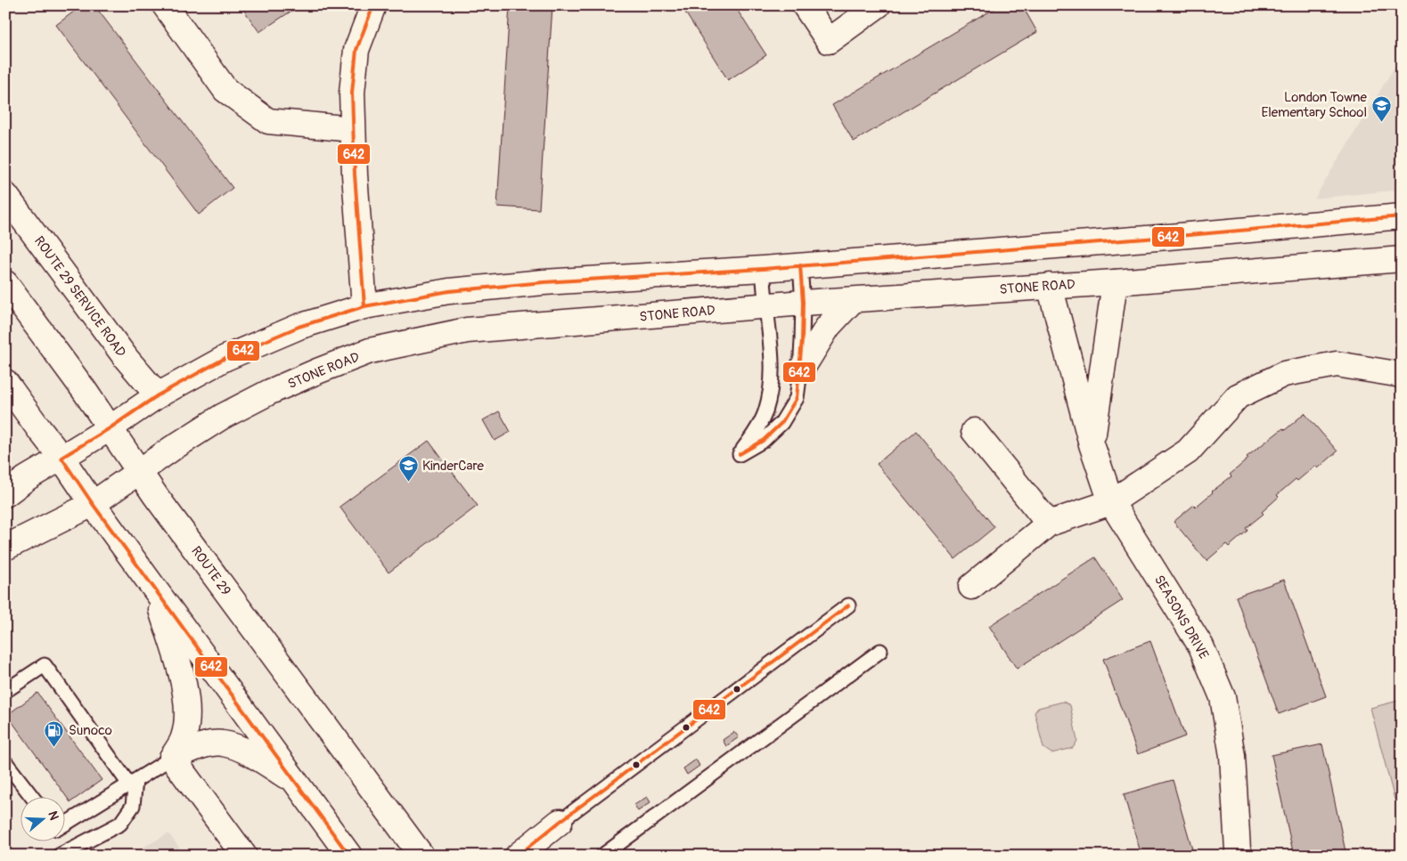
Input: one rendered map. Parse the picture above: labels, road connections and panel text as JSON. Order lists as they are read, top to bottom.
{
  "streets": {
    "main road": [
      "STONE ROAD",
      "ROUTE 29 SERVICE ROAD",
      "ROUTE 29",
      "SEASONS DRIVE"
    ]
  },
  "crossings": [
    ["STONE ROAD", "ROUTE 29"],
    ["STONE ROAD", "SEASONS DRIVE"]
  ],
  "places": {
    "school or university": ["London Towne Elementary School", "KinderCare"],
    "fuel station": ["Sunoco"]
  },
  "lines": ["transit line 642"],
  "north": "right"
}
